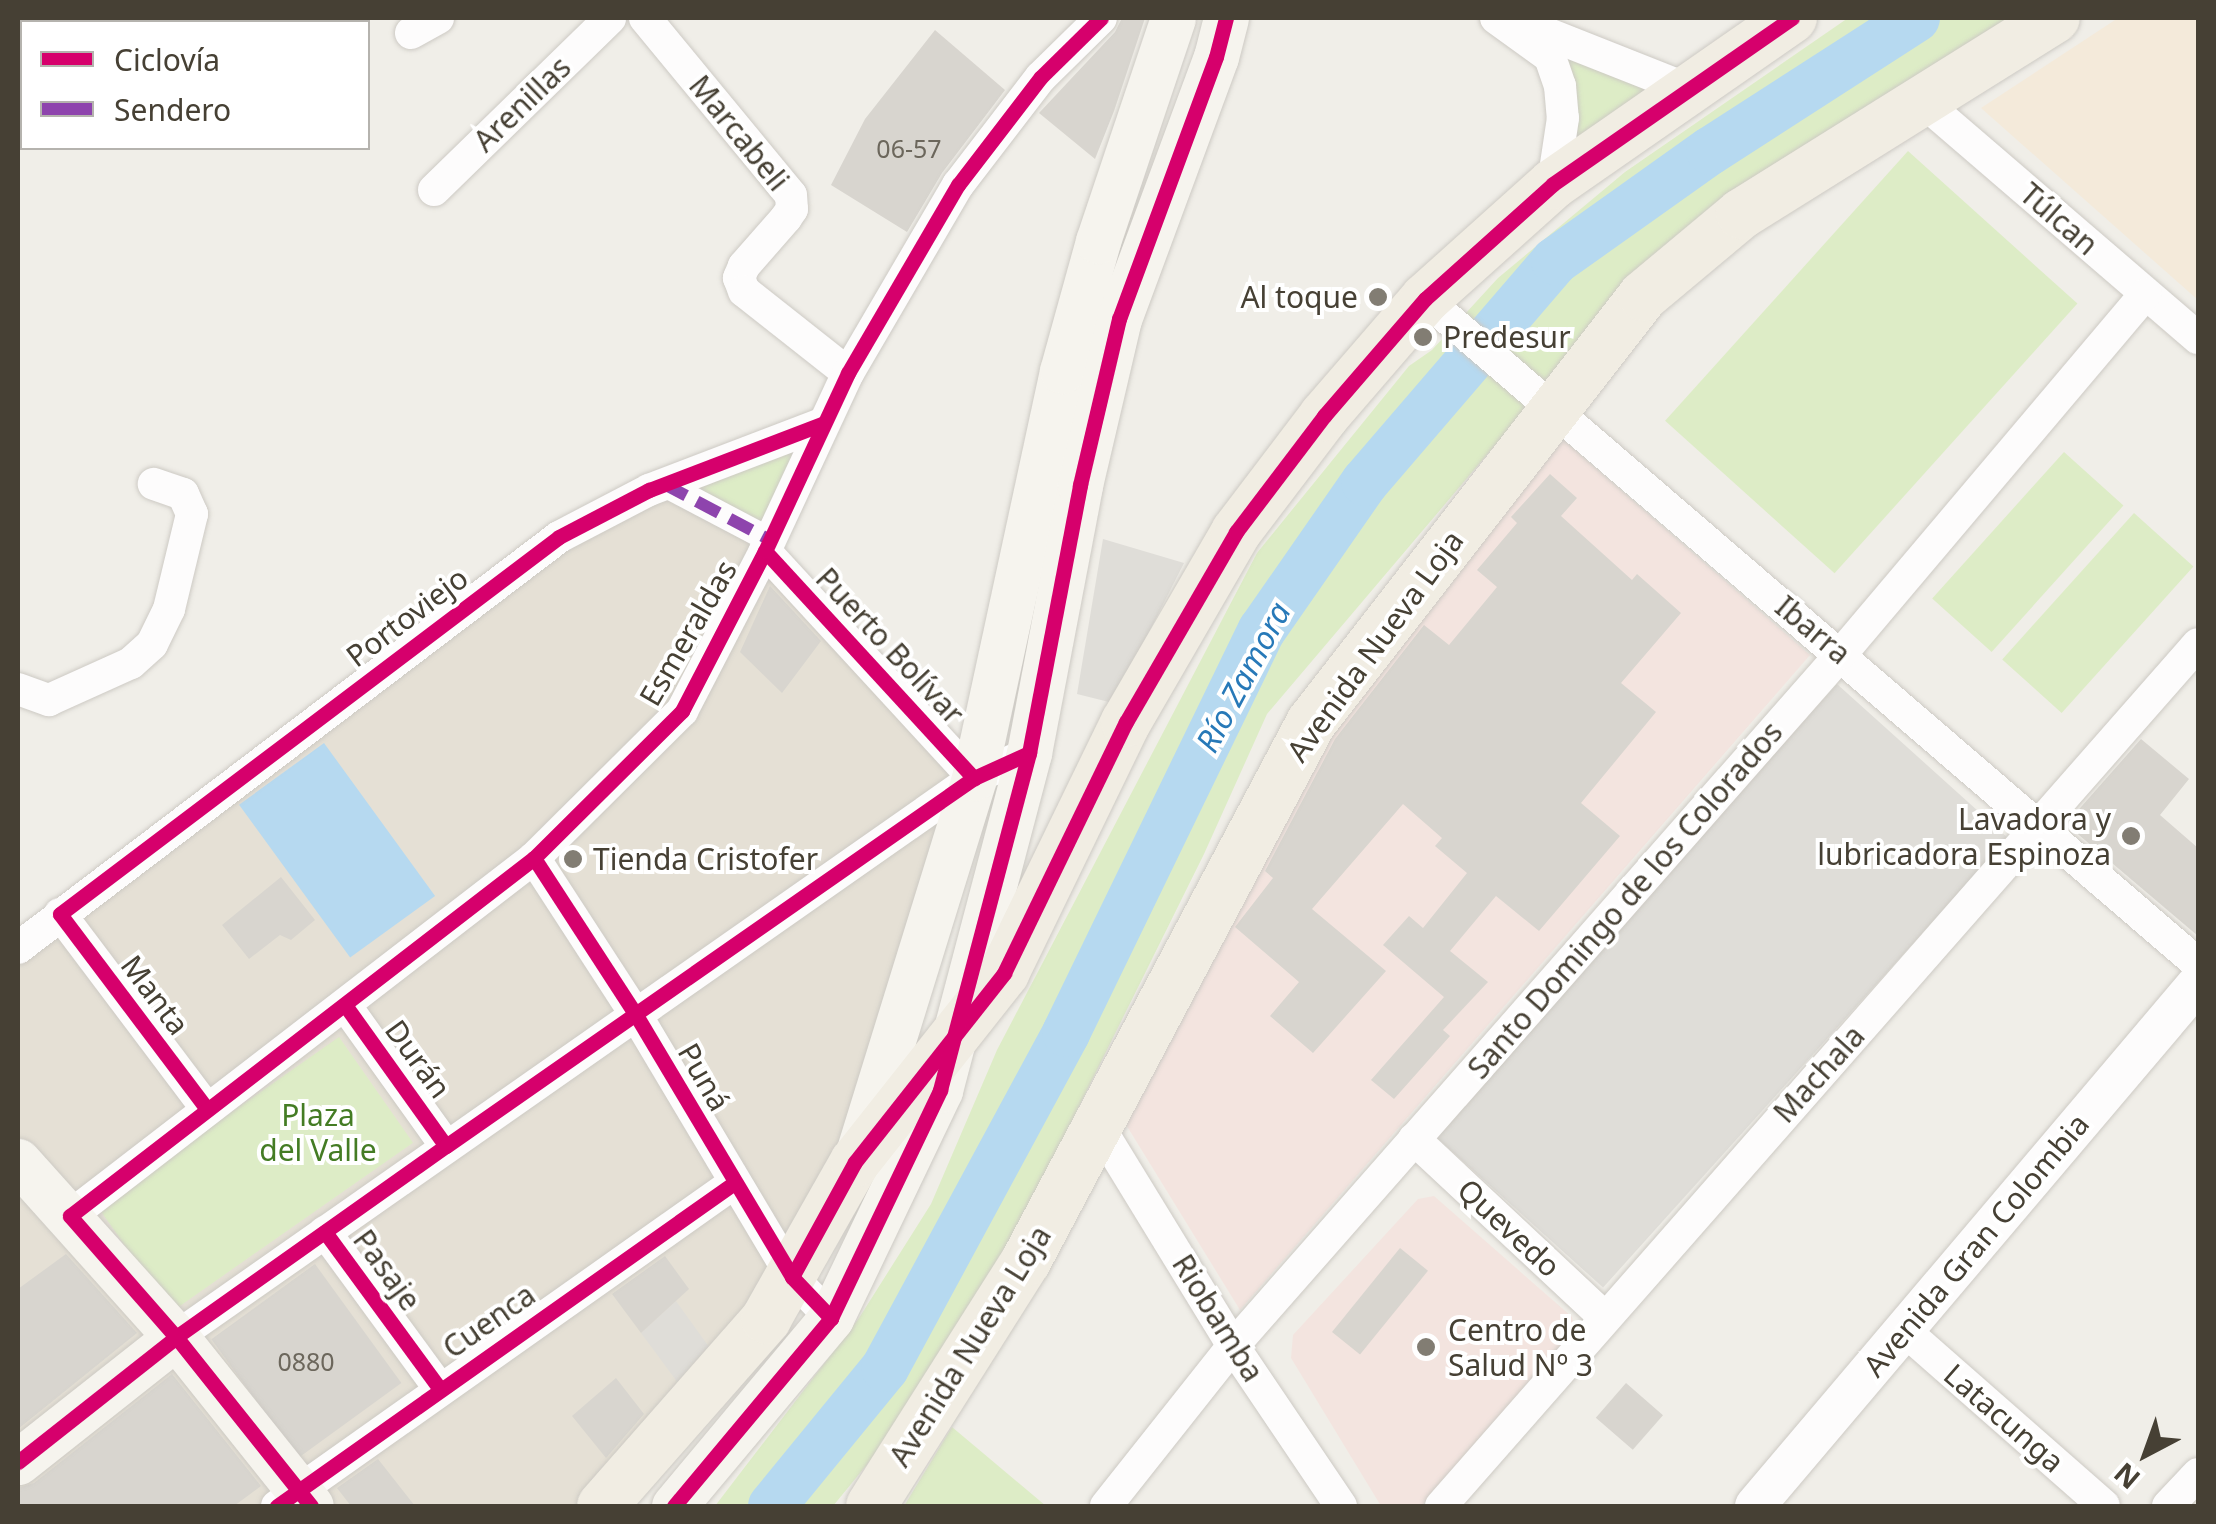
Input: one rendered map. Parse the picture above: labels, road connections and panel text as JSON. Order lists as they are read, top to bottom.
{
  "streets": {
    "main road": ["Avenida Nueva Loja"],
    "street": [
      "Arenillas",
      "Marcabeli",
      "Túlcan",
      "Portoviejo",
      "Ibarra",
      "Esmeraldas",
      "Puerto Bolívar",
      "Santo Domingo de los Colorados",
      "Manta",
      "Durán",
      "Machala",
      "Puná",
      "Quevedo",
      "Avenida Gran Colombia",
      "Pasaje",
      "Riobamba",
      "Cuenca",
      "Latacunga"
    ]
  },
  "crossings": [
    ["Marcabeli", "Esmeraldas"],
    ["Túlcan", "Avenida Nueva Loja"],
    ["Túlcan", "Santo Domingo de los Colorados"],
    ["Portoviejo", "Esmeraldas"],
    ["Portoviejo", "Manta"],
    ["Ibarra", "Avenida Nueva Loja"],
    ["Ibarra", "Santo Domingo de los Colorados"],
    ["Ibarra", "Machala"],
    ["Esmeraldas", "Puerto Bolívar"],
    ["Esmeraldas", "Manta"],
    ["Esmeraldas", "Durán"],
    ["Esmeraldas", "Puná"],
    ["Avenida Nueva Loja", "Riobamba"],
    ["Santo Domingo de los Colorados", "Quevedo"],
    ["Santo Domingo de los Colorados", "Riobamba"],
    ["Machala", "Quevedo"],
    ["Puná", "Cuenca"],
    ["Avenida Gran Colombia", "Latacunga"],
    ["Pasaje", "Cuenca"]
  ],
  "water": ["Río Zamora"],
  "parks": ["Plaza del Valle"],
  "places": [
    "Al toque",
    "Predesur",
    "Lavadora y lubricadora Espinoza",
    "Tienda Cristofer",
    "Centro de Salud Nº 3"
  ],
  "house_numbers": ["06-57", "0880"],
  "legend": ["Ciclovía", "Sendero"],
  "north": "bottom left"
}
